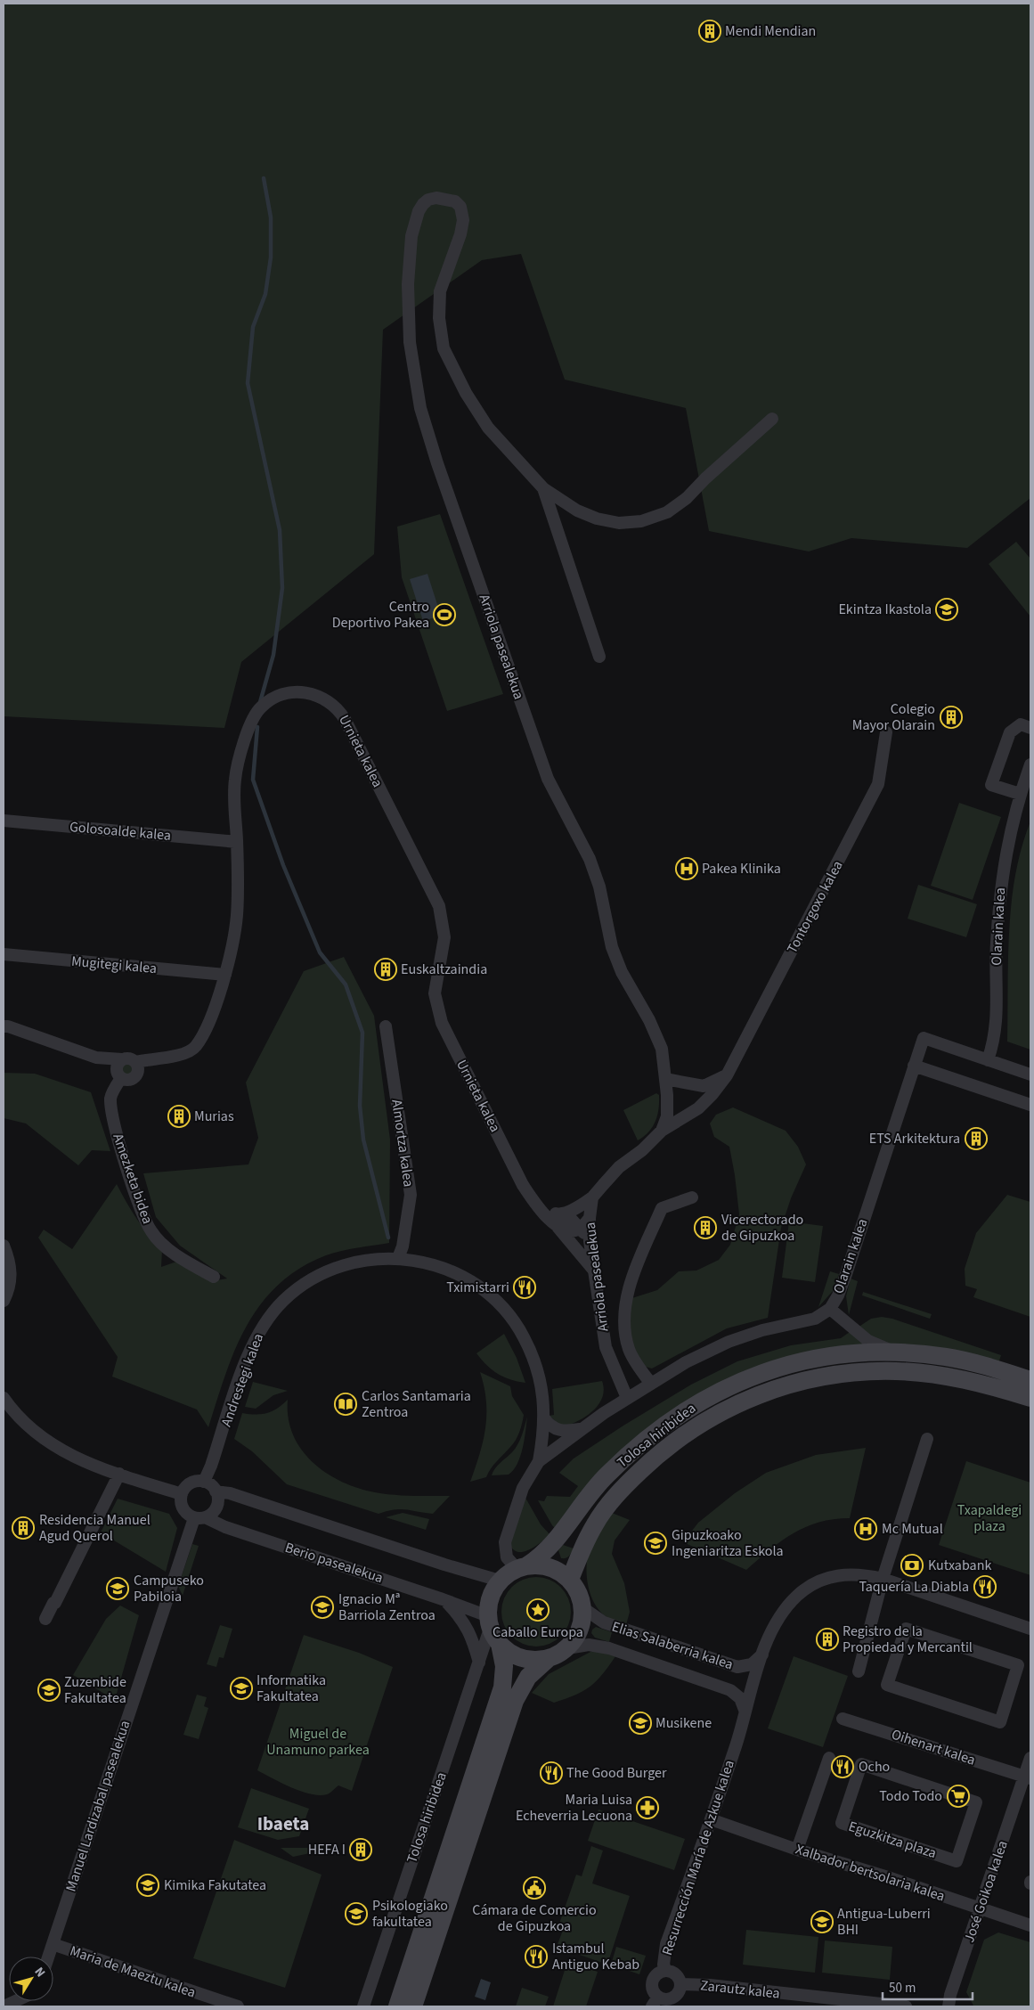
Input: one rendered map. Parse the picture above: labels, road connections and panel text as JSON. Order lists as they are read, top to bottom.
{
  "streets": {
    "main road": ["Tolosa hiribidea"],
    "street": [
      "Arriola pasealekua",
      "Urnieta kalea",
      "Golosoalde kalea",
      "Tontorgoxo kalea",
      "Olarain kalea",
      "Mugitegi kalea",
      "Almortza kalea",
      "Amezketa bidea",
      "Andrestegi kalea",
      "Berio pasealekua",
      "Elias Salaberria kalea",
      "Oihenart kalea",
      "Manuel Lardizabal pasealekua",
      "Eguzkitza plaza",
      "Resurrección María de Azkue kalea",
      "Xalbador bertsolaria kalea",
      "José Goikoa kalea",
      "Maria de Maeztu kalea",
      "Zarautz kalea"
    ]
  },
  "crossings": [
    ["Arriola pasealekua", "Urnieta kalea"],
    ["Arriola pasealekua", "Tontorgoxo kalea"],
    ["Arriola pasealekua", "Olarain kalea"],
    ["Urnieta kalea", "Golosoalde kalea"],
    ["Urnieta kalea", "Mugitegi kalea"],
    ["Urnieta kalea", "Amezketa bidea"],
    ["Olarain kalea", "Andrestegi kalea"],
    ["Almortza kalea", "Andrestegi kalea"],
    ["Andrestegi kalea", "Berio pasealekua"],
    ["Andrestegi kalea", "Manuel Lardizabal pasealekua"],
    ["Tolosa hiribidea", "Berio pasealekua"],
    ["Tolosa hiribidea", "Elias Salaberria kalea"],
    ["Berio pasealekua", "Elias Salaberria kalea"],
    ["Berio pasealekua", "Manuel Lardizabal pasealekua"],
    ["Elias Salaberria kalea", "Resurrección María de Azkue kalea"],
    ["Oihenart kalea", "José Goikoa kalea"],
    ["Manuel Lardizabal pasealekua", "Maria de Maeztu kalea"],
    ["Resurrección María de Azkue kalea", "Xalbador bertsolaria kalea"],
    ["Resurrección María de Azkue kalea", "Zarautz kalea"],
    ["Xalbador bertsolaria kalea", "José Goikoa kalea"]
  ],
  "districts": ["Ibaeta"],
  "parks": ["Txapaldegi plaza", "Miguel de Unamuno parkea"],
  "places": {
    "building": [
      "Mendi Mendian",
      "Colegio Mayor Olarain",
      "Euskaltzaindia",
      "Murias",
      "ETS Arkitektura",
      "Vicerectorado de Gipuzkoa",
      "Residencia Manuel Agud Querol",
      "Registro de la Propiedad y Mercantil",
      "HEFA I"
    ],
    "school or university": [
      "Ekintza Ikastola",
      "Gipuzkoako Ingeniaritza Eskola",
      "Campuseko Pabiloia",
      "Ignacio Mª Barriola Zentroa",
      "Informatika Fakultatea",
      "Zuzenbide Fakultatea",
      "Musikene",
      "Kimika Fakutatea",
      "Psikologiako fakultatea",
      "Antigua-Luberri BHI"
    ],
    "sports": ["Centro Deportivo Pakea"],
    "hospital": ["Pakea Klinika", "Mc Mutual"],
    "restaurant": [
      "Tximistarri",
      "Taquería La Diabla",
      "Ocho",
      "The Good Burger",
      "Istambul Antiguo Kebab"
    ],
    "library": ["Carlos Santamaria Zentroa"],
    "bank": ["Kutxabank"],
    "place": ["Caballo Europa"],
    "supermarket": ["Todo Todo"],
    "pharmacy": ["Maria Luisa Echeverria Lecuona"],
    "public building": ["Cámara de Comercio de Gipuzkoa"]
  },
  "scale_bar": "50 m",
  "north": "top right"
}
